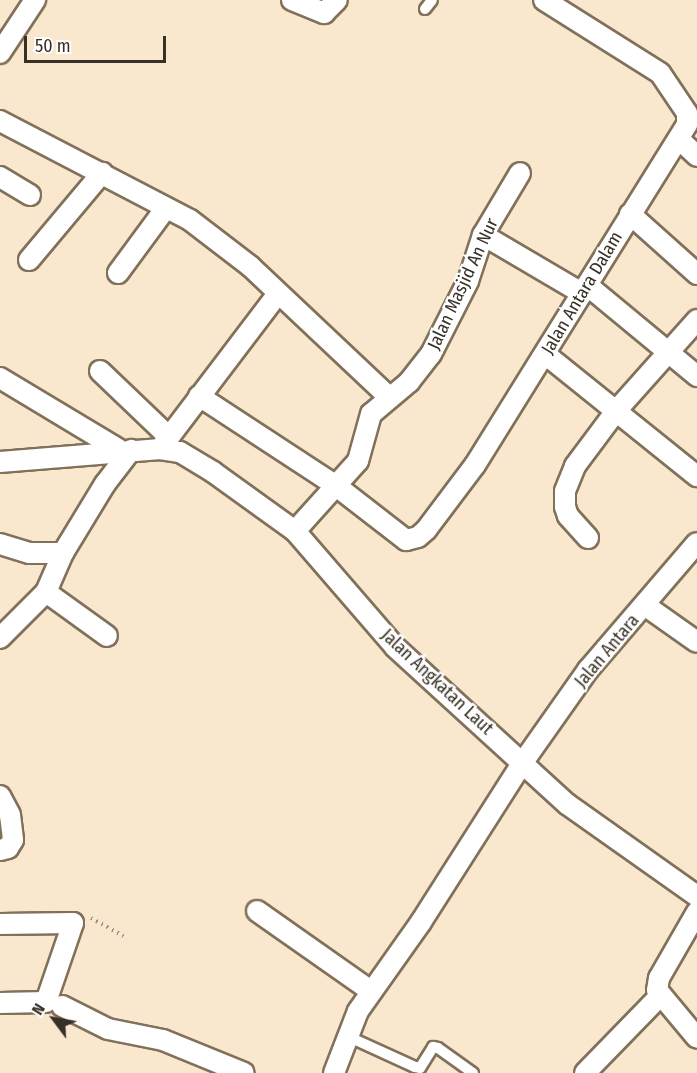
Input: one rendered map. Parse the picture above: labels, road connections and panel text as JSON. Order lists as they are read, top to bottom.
{
  "streets": {
    "street": [
      "Jalan Masjid An Nur",
      "Jalan Antara Dalam",
      "Jalan Antara",
      "Jalan Angkatan Laut"
    ]
  },
  "crossings": [
    ["Jalan Masjid An Nur", "Jalan Antara Dalam"],
    ["Jalan Masjid An Nur", "Jalan Angkatan Laut"],
    ["Jalan Antara", "Jalan Angkatan Laut"]
  ],
  "scale_bar": "50 m",
  "north": "top left"
}
